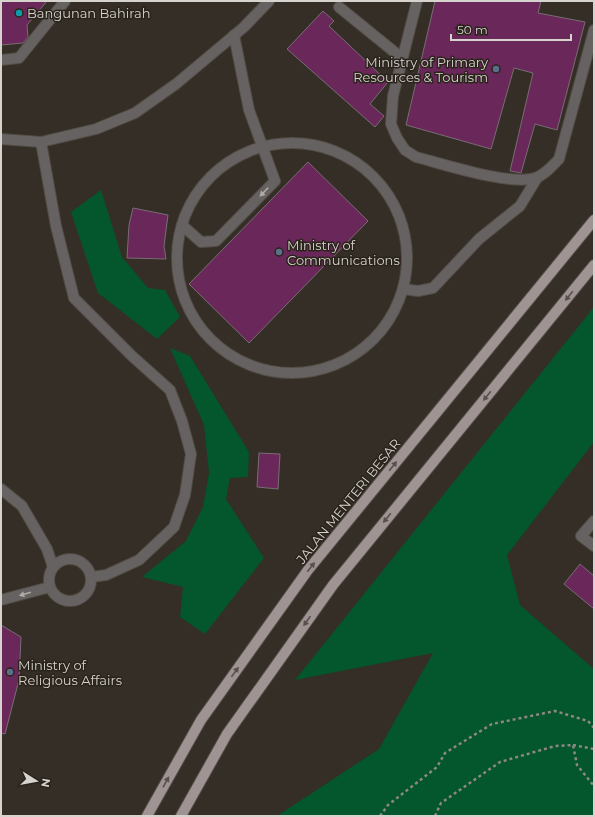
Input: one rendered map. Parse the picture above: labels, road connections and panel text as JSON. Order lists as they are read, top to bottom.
{
  "streets": {
    "main road": ["JALAN MENTERI BESAR"]
  },
  "places": [
    "Bangunan Bahirah",
    "Ministry of Primary Resources & Tourism",
    "Ministry of Communications",
    "Ministry of Religious Affairs"
  ],
  "scale_bar": "50 m",
  "north": "right"
}
